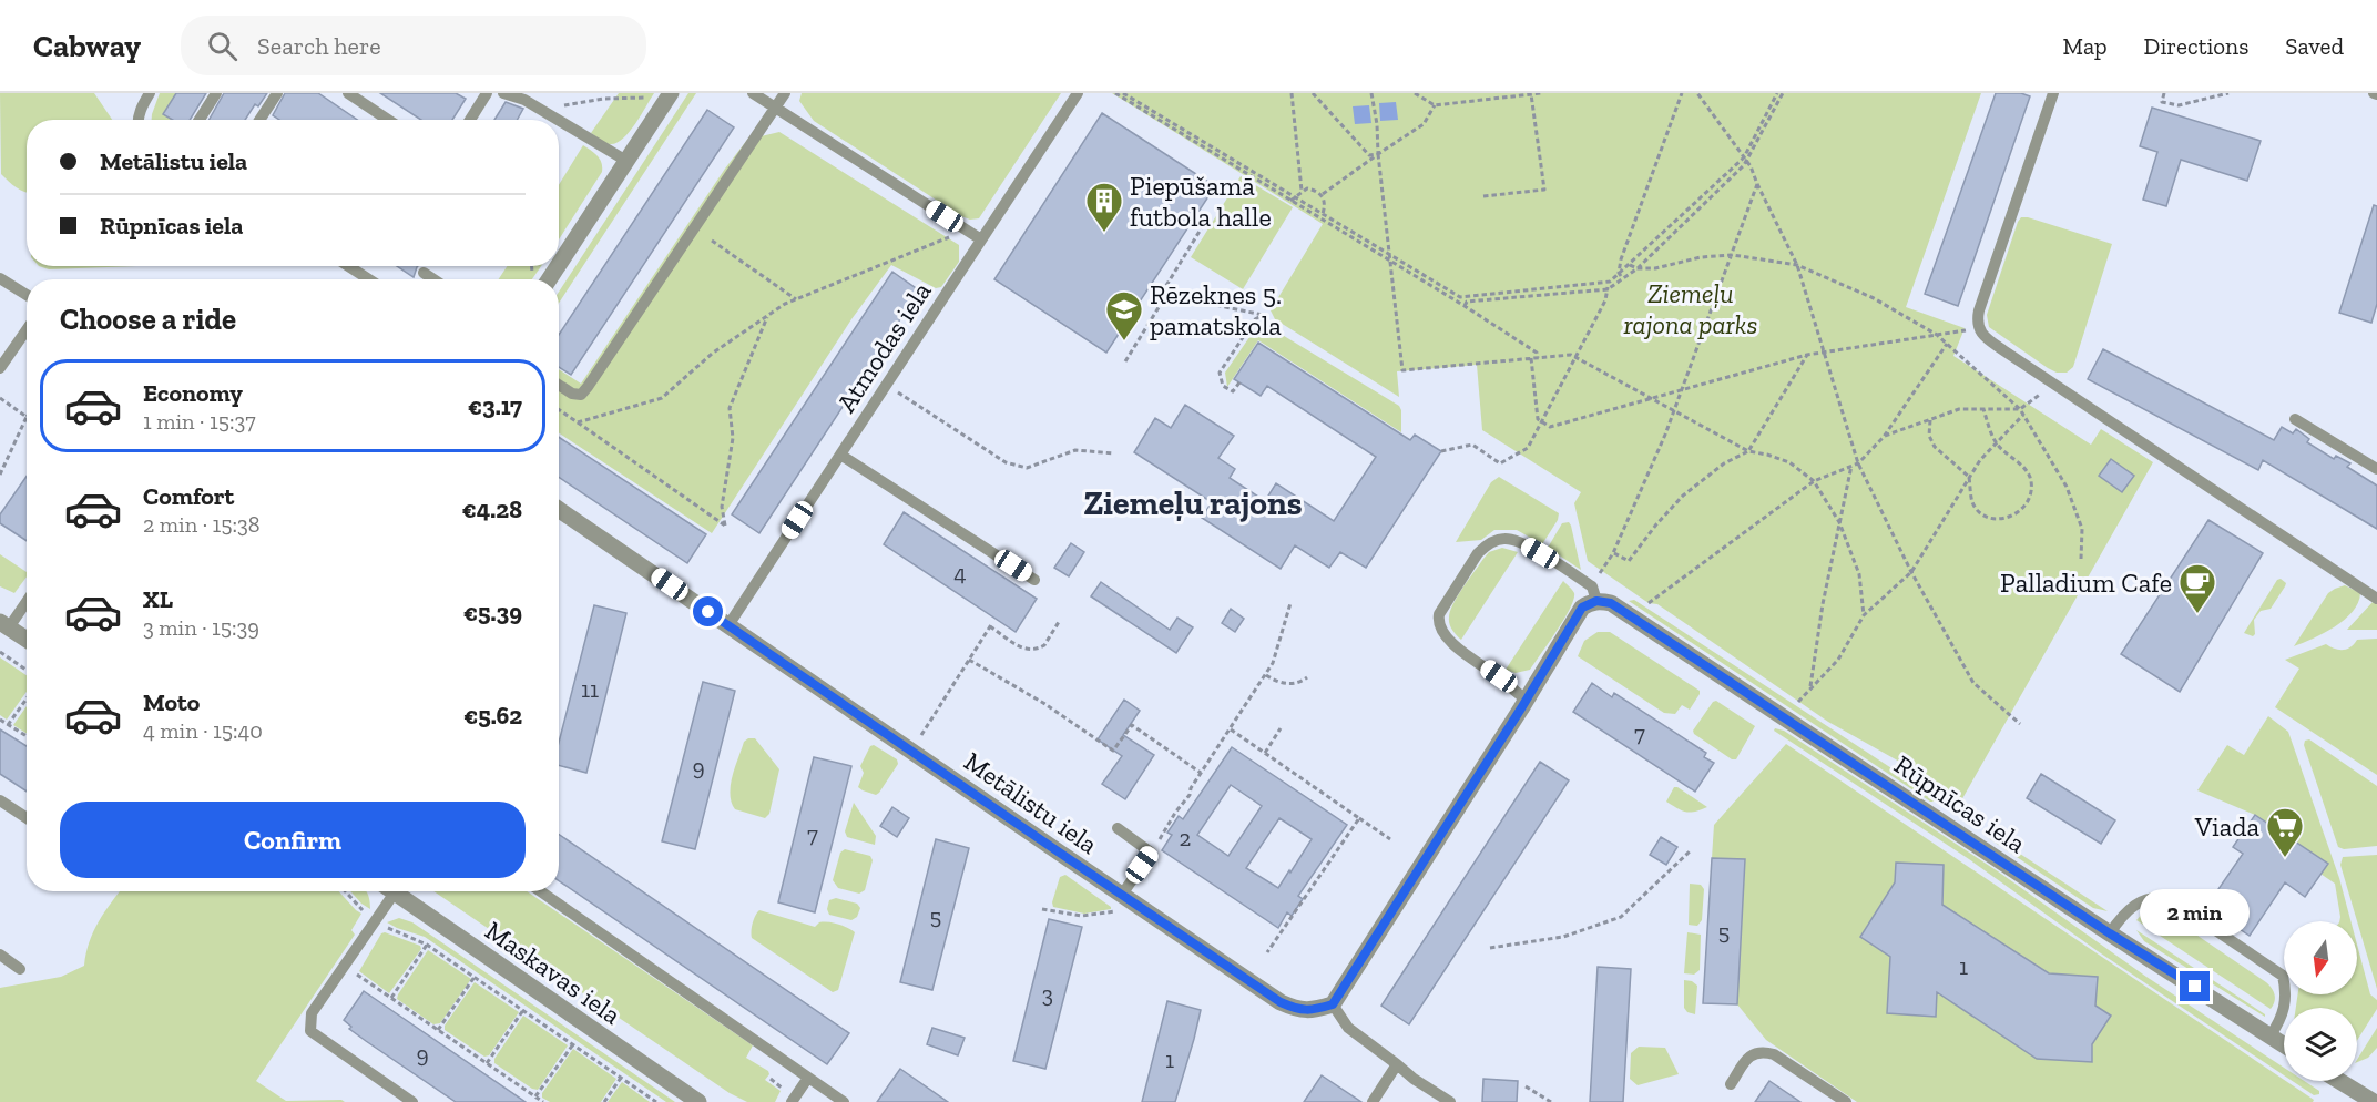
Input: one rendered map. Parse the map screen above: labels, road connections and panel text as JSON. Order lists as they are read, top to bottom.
{
  "streets": {
    "street": ["Metālistu iela", "Rūpnīcas iela", "Maskavas iela"],
    "lane": ["Atmodas iela"]
  },
  "crossings": [
    ["Atmodas iela", "Metālistu iela"]
  ],
  "districts": ["Ziemeļu rajons"],
  "parks": ["Ziemeļu rajona parks"],
  "places": {
    "building": ["Piepūšamā futbola halle"],
    "school or university": ["Rēzeknes 5. pamatskola"],
    "cafe": ["Palladium Cafe"],
    "supermarket": ["Viada"]
  },
  "house_numbers": [
    "4",
    "11",
    "7",
    "9",
    "7",
    "2",
    "5",
    "5",
    "1",
    "3",
    "9",
    "1"
  ],
  "north": "bottom",
  "page": {
    "header": "Cabway",
    "search": "Search here",
    "nav": ["Map", "Directions", "Saved"],
    "banner": ["Metālistu iela", "Rūpnīcas iela"],
    "heading": "Choose a ride",
    "list": [
      {
        "name": "Economy",
        "note": "1 min · 15:37",
        "value": "€3.17"
      },
      {
        "name": "Comfort",
        "note": "2 min · 15:38",
        "value": "€4.28"
      },
      {
        "name": "XL",
        "note": "3 min · 15:39",
        "value": "€5.39"
      },
      {
        "name": "Moto",
        "note": "4 min · 15:40",
        "value": "€5.62"
      }
    ],
    "buttons": "Confirm",
    "bubble": "2 min"
  }
}
